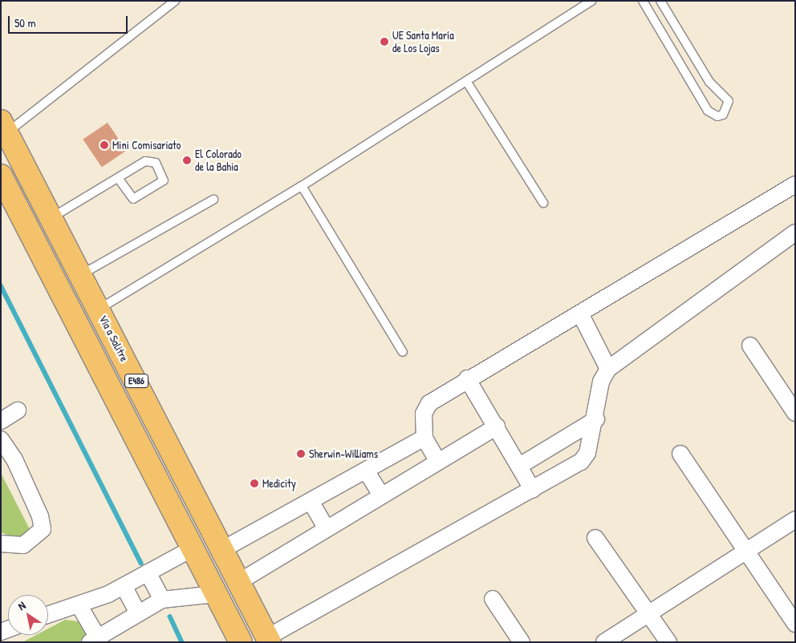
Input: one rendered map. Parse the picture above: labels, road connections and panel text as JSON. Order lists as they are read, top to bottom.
{
  "streets": {
    "main road": ["Vía a Salitre", "E486"]
  },
  "places": [
    "UE Santa María de Los Lojas",
    "Mini Comisariato",
    "El Colorado de la Bahia",
    "Sherwin-Williams",
    "Medicity"
  ],
  "scale_bar": "50 m",
  "north": "top left"
}
